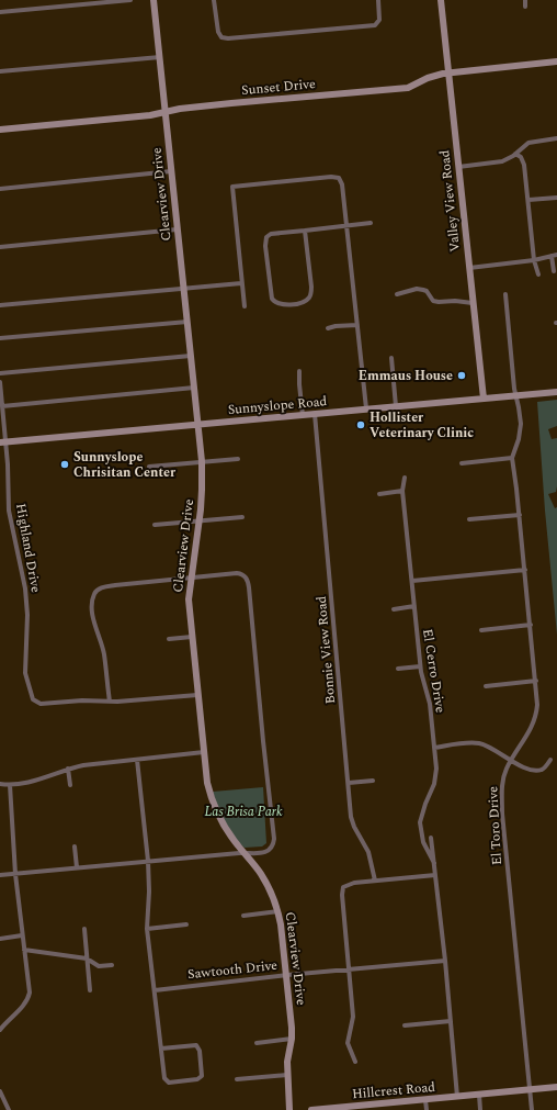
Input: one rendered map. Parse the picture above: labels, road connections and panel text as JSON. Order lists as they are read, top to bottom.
{
  "streets": {
    "street": [
      "Sunset Drive",
      "Clearview Drive",
      "Valley View Road",
      "Sunnyslope Road",
      "Highland Drive",
      "Bonnie View Road",
      "El Cerro Drive",
      "El Toro Drive",
      "Sawtooth Drive",
      "Hillcrest Road"
    ]
  },
  "crossings": [
    ["Sunset Drive", "Clearview Drive"],
    ["Sunset Drive", "Valley View Road"],
    ["Clearview Drive", "Sunnyslope Road"],
    ["Clearview Drive", "Sawtooth Drive"],
    ["Valley View Road", "Sunnyslope Road"],
    ["Sunnyslope Road", "Highland Drive"],
    ["Sunnyslope Road", "Bonnie View Road"],
    ["Sunnyslope Road", "El Toro Drive"],
    ["El Cerro Drive", "Sawtooth Drive"],
    ["El Cerro Drive", "Hillcrest Road"],
    ["El Toro Drive", "Hillcrest Road"]
  ],
  "parks": ["Las Brisa Park"],
  "places": ["Emmaus House", "Hollister Veterinary Clinic", "Sunnyslope Chrisitan Center"]
}
